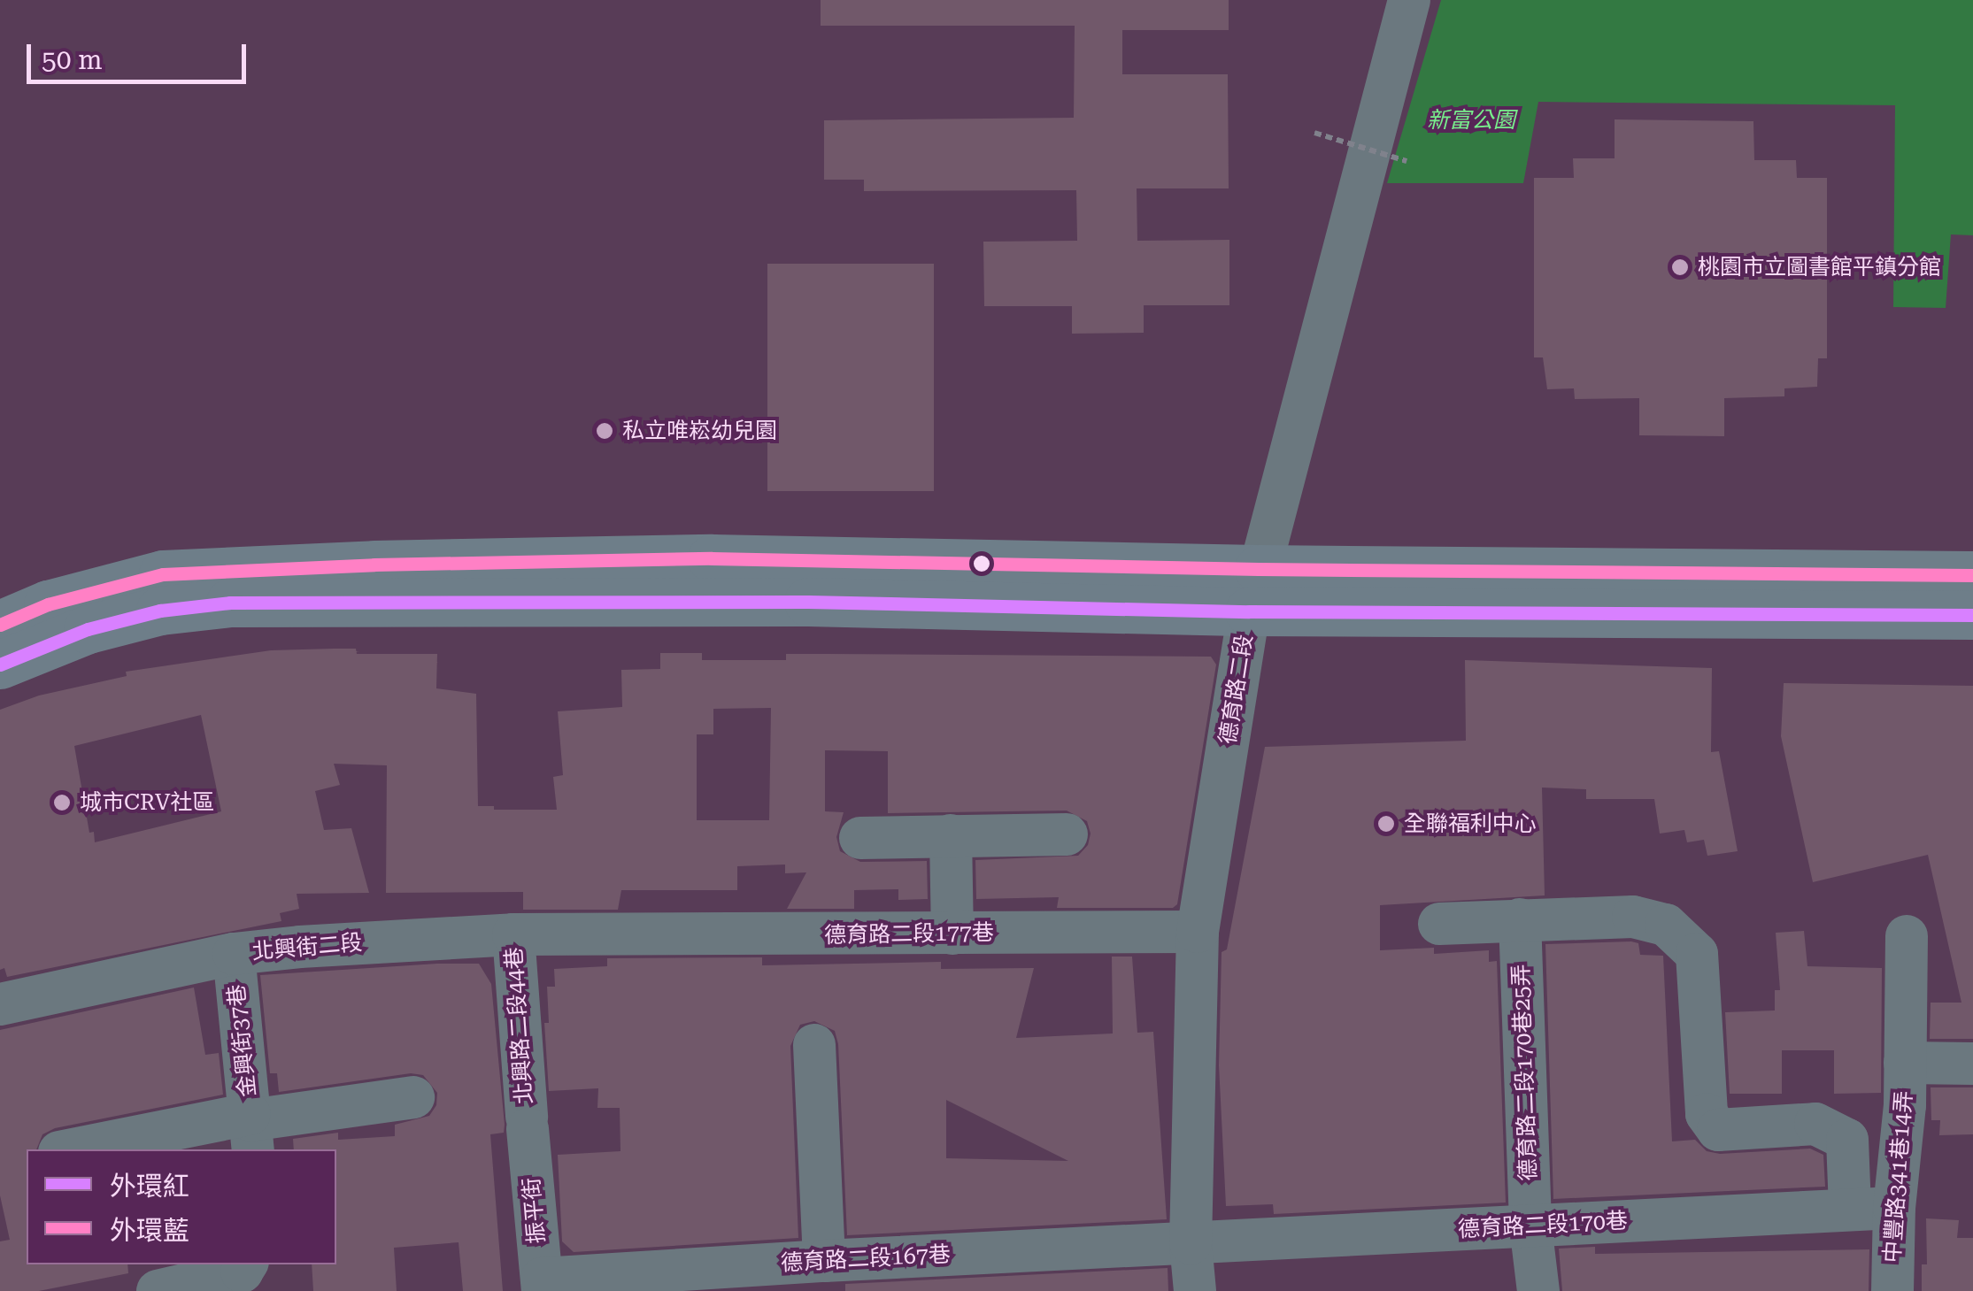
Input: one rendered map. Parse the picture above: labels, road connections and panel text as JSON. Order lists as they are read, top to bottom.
{
  "streets": {
    "street": [
      "德育路二段",
      "德育路二段177巷",
      "北興街二段",
      "北興路二段44巷",
      "金興街37巷",
      "德育路二段170巷25弄",
      "中豐路341巷14弄",
      "振平街",
      "德育路二段170巷",
      "德育路二段167巷"
    ]
  },
  "crossings": [
    ["德育路二段", "德育路二段177巷"],
    ["德育路二段", "德育路二段170巷"],
    ["德育路二段", "德育路二段167巷"],
    ["德育路二段177巷", "北興街二段"],
    ["北興街二段", "北興路二段44巷"],
    ["北興街二段", "金興街37巷"],
    ["北興路二段44巷", "振平街"],
    ["德育路二段170巷25弄", "德育路二段170巷"],
    ["中豐路341巷14弄", "德育路二段170巷"],
    ["振平街", "德育路二段167巷"],
    ["德育路二段170巷", "德育路二段167巷"]
  ],
  "parks": ["新富公園"],
  "places": [
    "桃園市立圖書館平鎮分館",
    "私立唯崧幼兒園",
    "城市CRV社區",
    "全聯福利中心"
  ],
  "lines": ["transit line 外環藍", "transit line 外環紅"],
  "legend": ["外環紅", "外環藍"],
  "scale_bar": "50 m"
}
